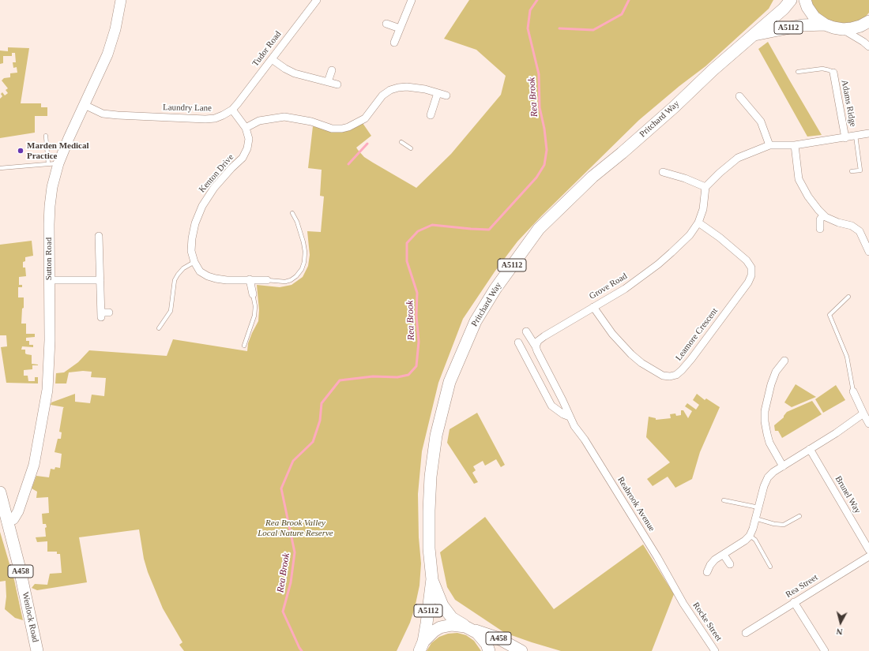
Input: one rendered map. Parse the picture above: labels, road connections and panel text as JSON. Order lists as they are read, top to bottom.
{
  "streets": {
    "main road": [
      "A5112",
      "Pritchard Way",
      "A458",
      "Wenlock Road"
    ],
    "street": [
      "Tudor Road",
      "Adams Ridge",
      "Laundry Lane",
      "Kenton Drive",
      "Sutton Road",
      "Grove Road",
      "Leamore Crescent",
      "Brunel Way",
      "Reabrook Avenue",
      "Rea Street",
      "Rocke Street"
    ]
  },
  "crossings": [
    ["Tudor Road", "Laundry Lane"],
    ["Laundry Lane", "Sutton Road"],
    ["Pritchard Way", "A458"],
    ["Sutton Road", "Wenlock Road"],
    ["Grove Road", "Leamore Crescent"],
    ["Grove Road", "Reabrook Avenue"],
    ["Reabrook Avenue", "Rocke Street"]
  ],
  "water": ["Rea Brook"],
  "parks": ["Rea Brook Valley Local Nature Reserve"],
  "places": ["Marden Medical Practice"],
  "north": "bottom"
}
